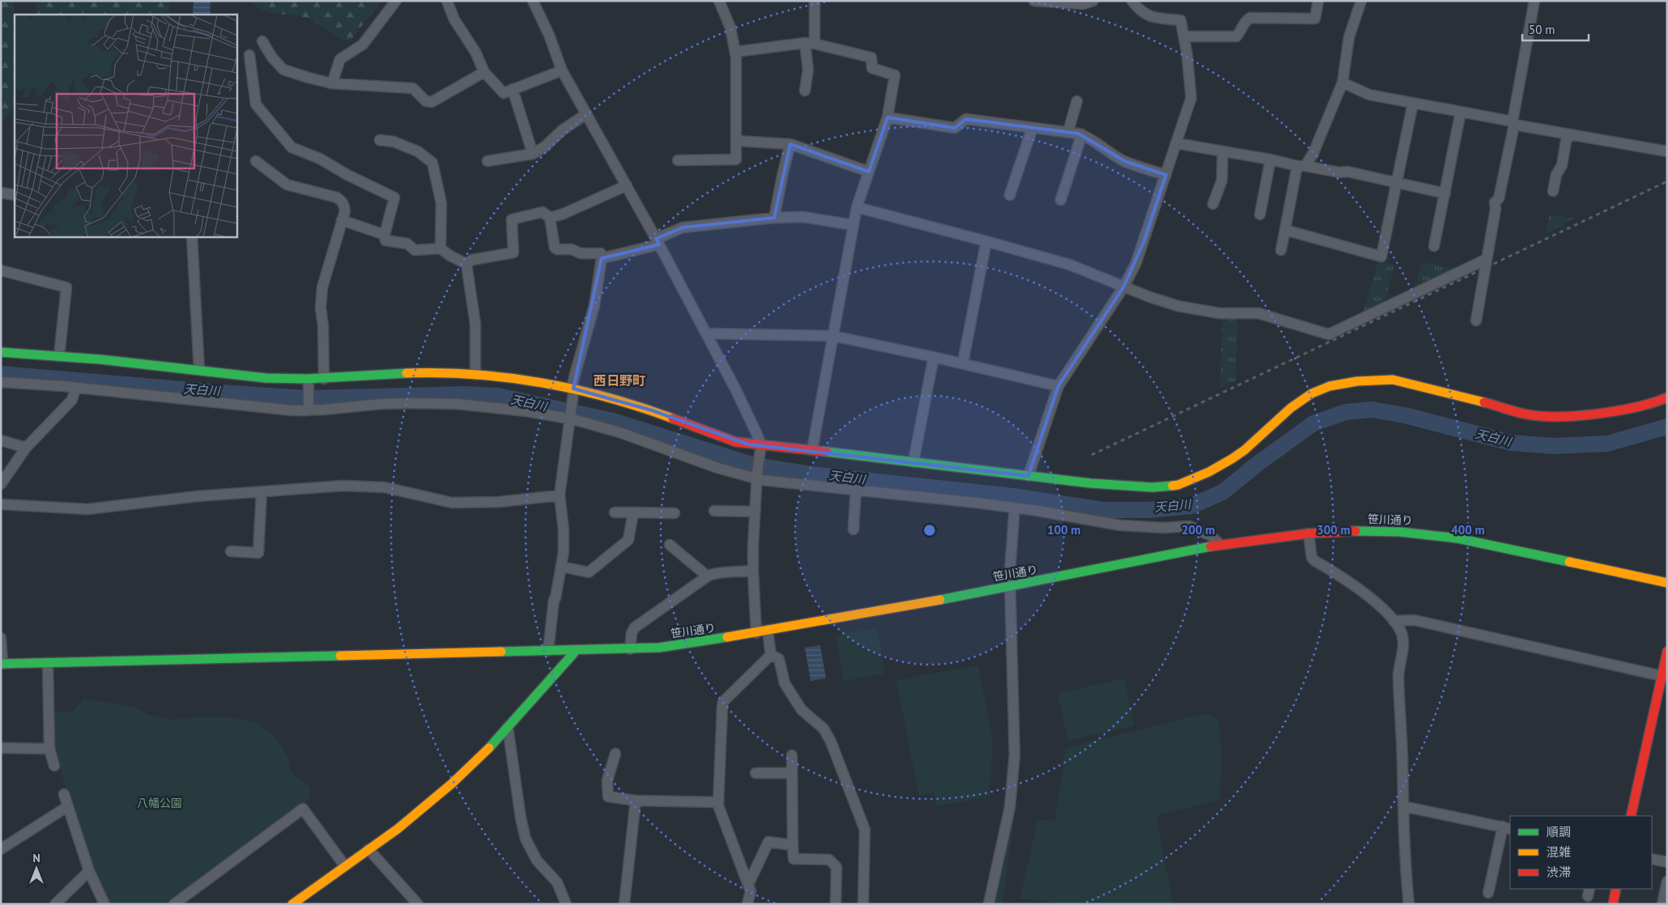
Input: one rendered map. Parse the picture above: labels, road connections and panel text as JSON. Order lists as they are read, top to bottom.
{
  "streets": {
    "street": ["笹川通り"]
  },
  "districts": ["西日野町"],
  "water": ["天白川"],
  "parks": ["八幡公園"],
  "legend": ["順調", "混雑", "渋滞"],
  "scale_bar": "50 m",
  "north": "top",
  "rings": [
    "100 m",
    "200 m",
    "300 m",
    "400 m"
  ]
}
